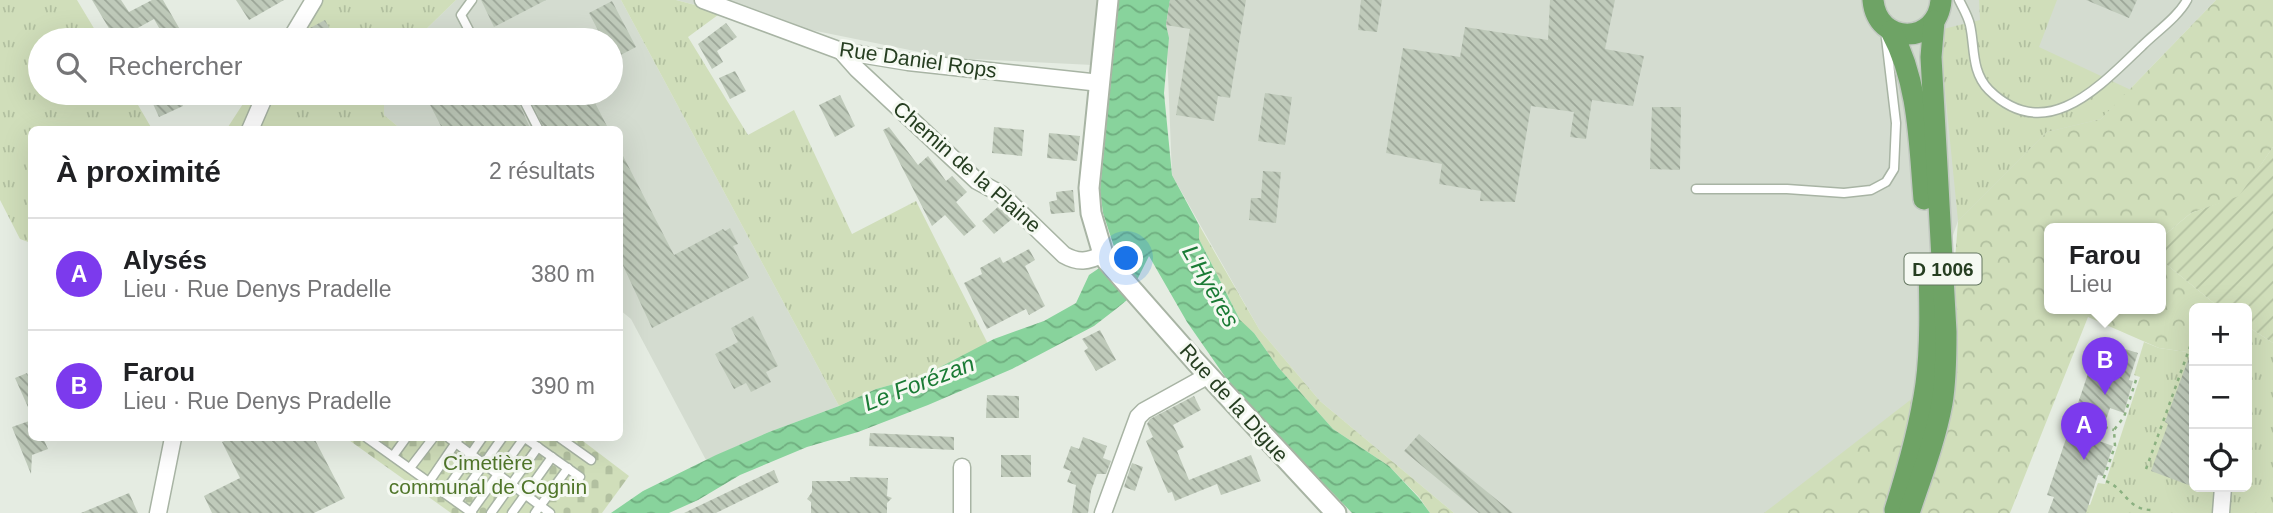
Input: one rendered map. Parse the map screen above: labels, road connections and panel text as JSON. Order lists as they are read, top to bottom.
{
  "streets": {
    "main road": ["D 1006"],
    "street": ["Rue Daniel Rops", "Chemin de la Plaine", "Rue de la Digue"]
  },
  "crossings": [
    ["Rue Daniel Rops", "Chemin de la Plaine"],
    ["Chemin de la Plaine", "Rue de la Digue"]
  ],
  "water": ["L'Hyères", "Le Forézan"],
  "parks": ["Cimetière communal de Cognin"],
  "page": {
    "search": "Rechercher",
    "heading": ["À proximité", "2 résultats"],
    "list": [
      {
        "mark": "A",
        "name": "Alysés",
        "note": "Lieu · Rue Denys Pradelle",
        "value": "380 m"
      },
      {
        "mark": "B",
        "name": "Farou",
        "note": "Lieu · Rue Denys Pradelle",
        "value": "390 m"
      }
    ],
    "popup": ["Farou", "Lieu"],
    "map_buttons": ["+", "−"],
    "pins": ["B", "A"]
  }
}
